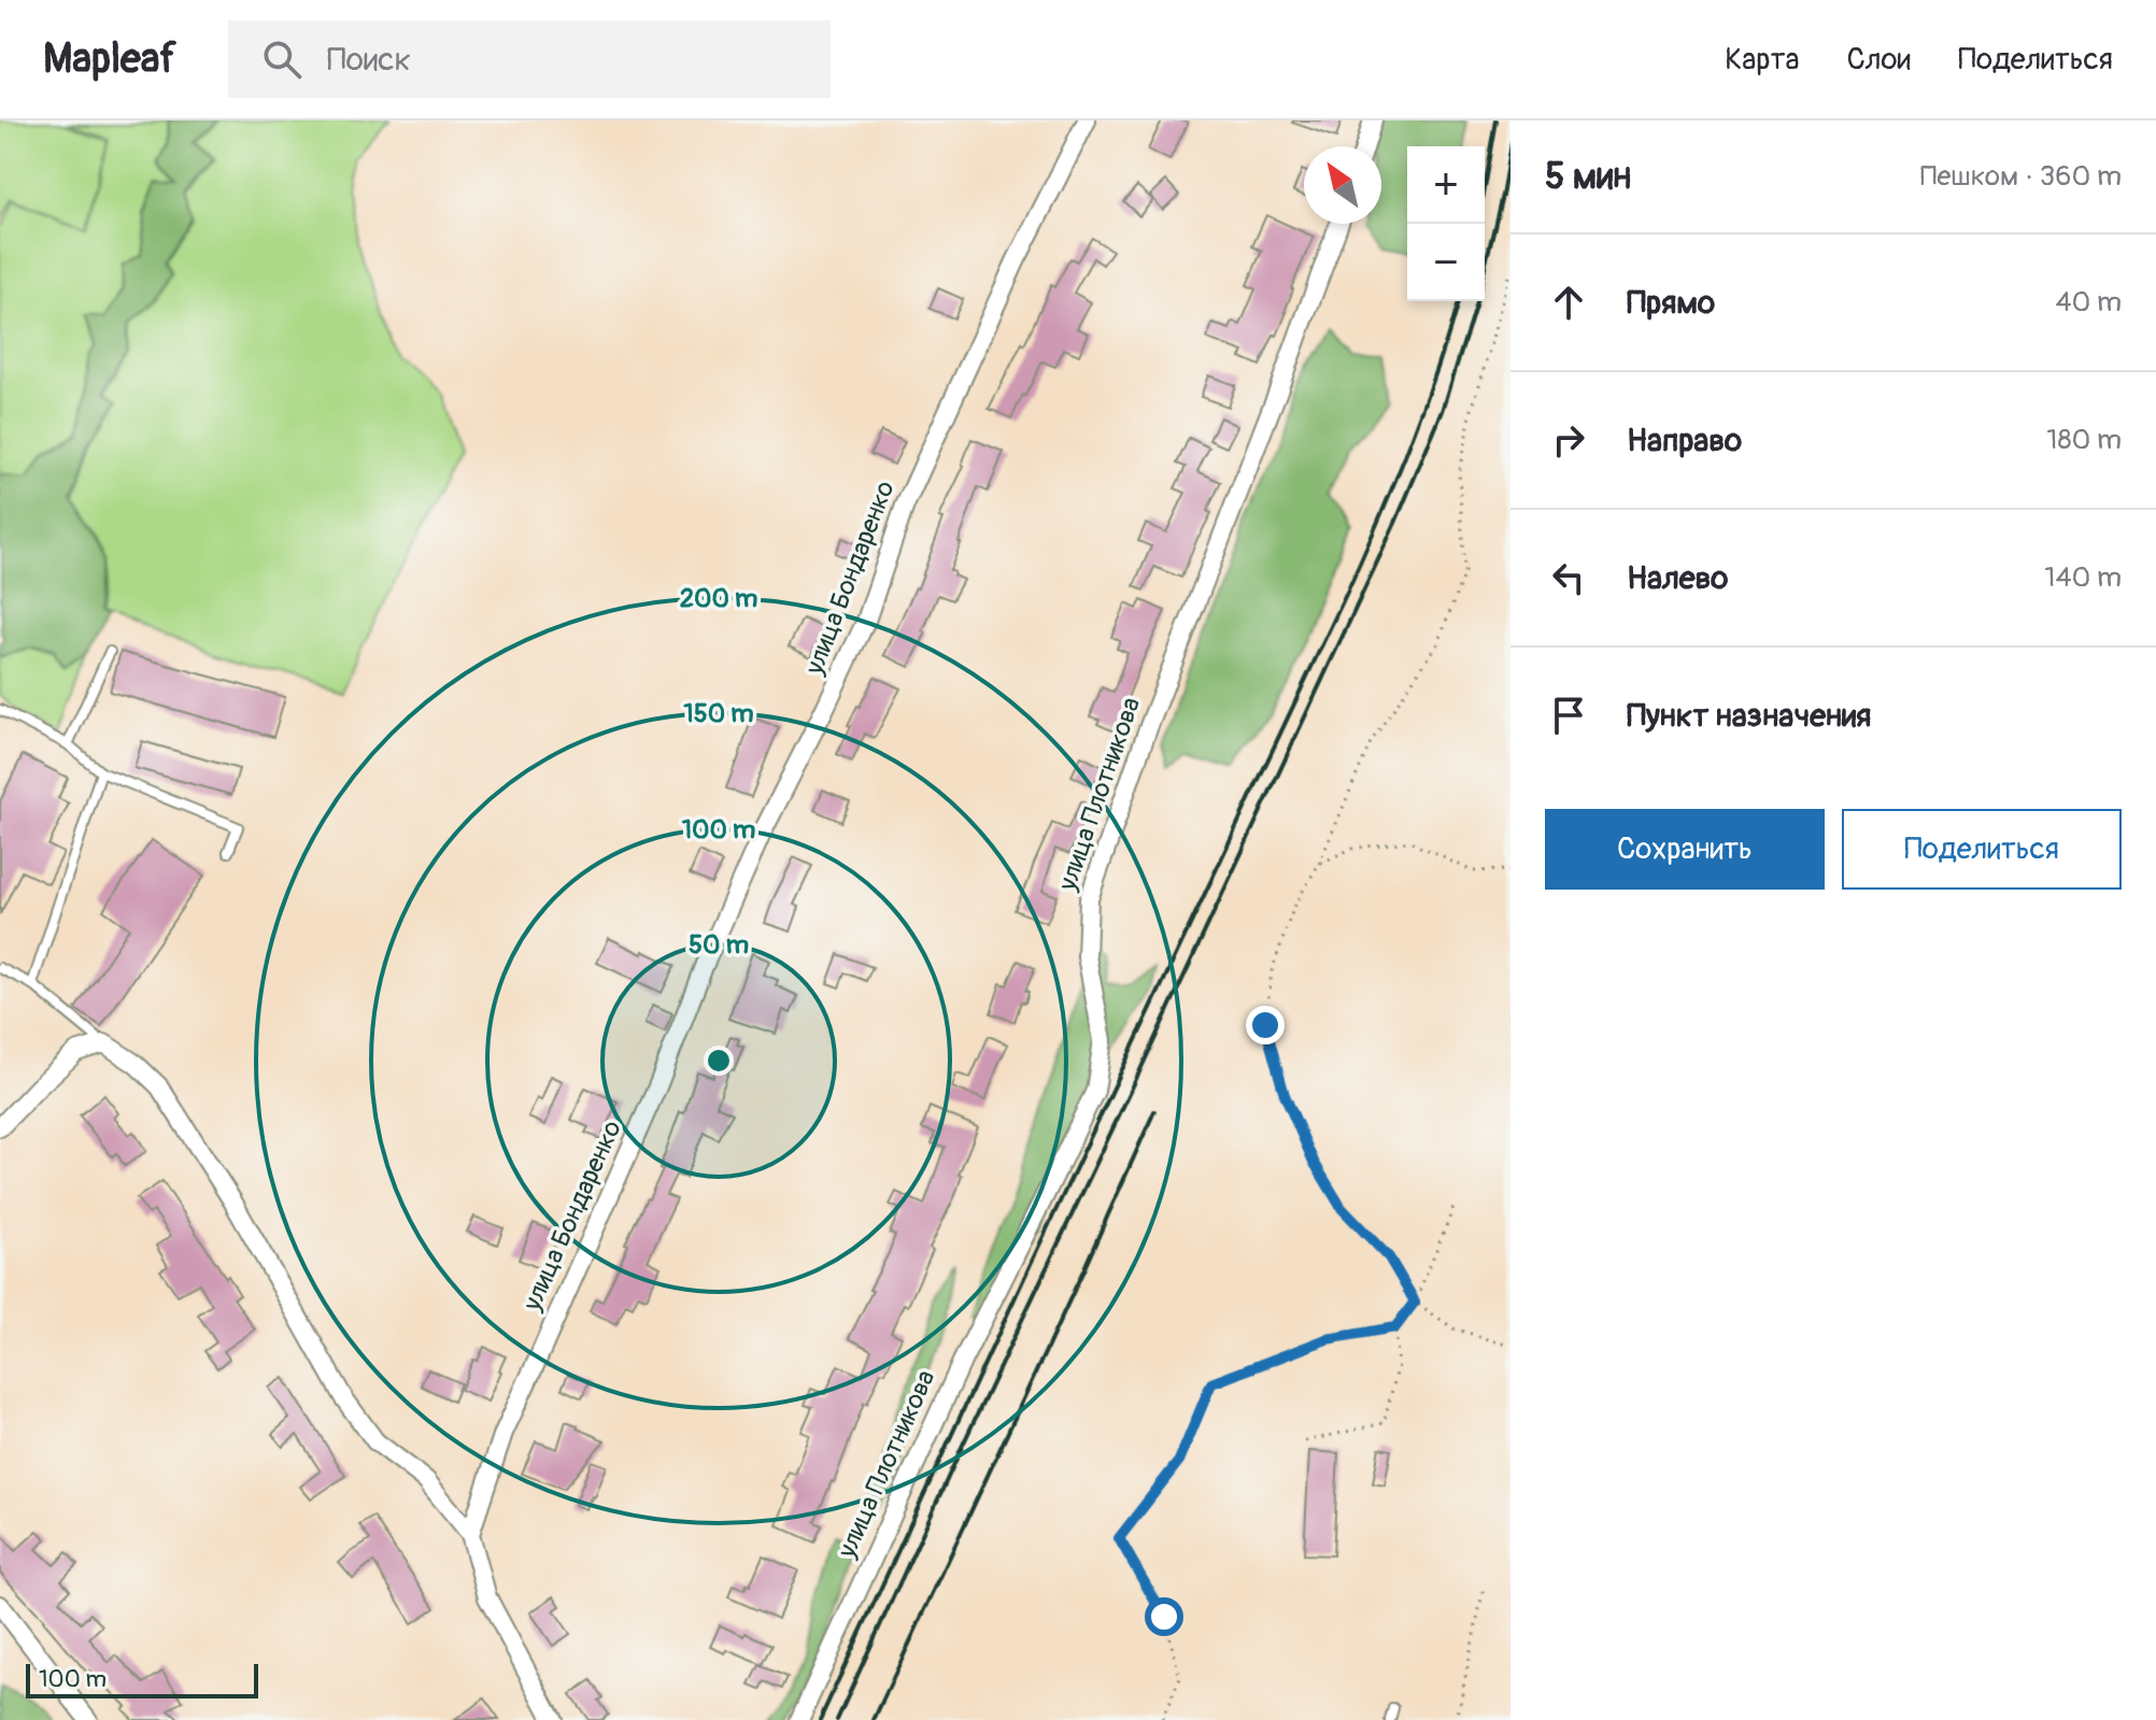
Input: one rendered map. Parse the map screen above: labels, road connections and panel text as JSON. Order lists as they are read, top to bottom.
{
  "streets": {
    "street": ["улица Бондаренко", "улица Плотникова"]
  },
  "scale_bar": "100 m",
  "north": "top left",
  "page": {
    "header": "Mapleaf",
    "search": "Поиск",
    "nav": ["Карта", "Слои", "Поделиться"],
    "heading": ["5 мин", "Пешком · 360 m"],
    "map_buttons": ["+", "−"],
    "list": [
      ["Прямо", "40 m"],
      ["Направо", "180 m"],
      ["Налево", "140 m"],
      "Пункт назначения"
    ],
    "buttons": ["Сохранить", "Поделиться"],
    "scale": "100 m"
  },
  "rings": [
    "200 m",
    "150 m",
    "100 m",
    "50 m"
  ]
}
